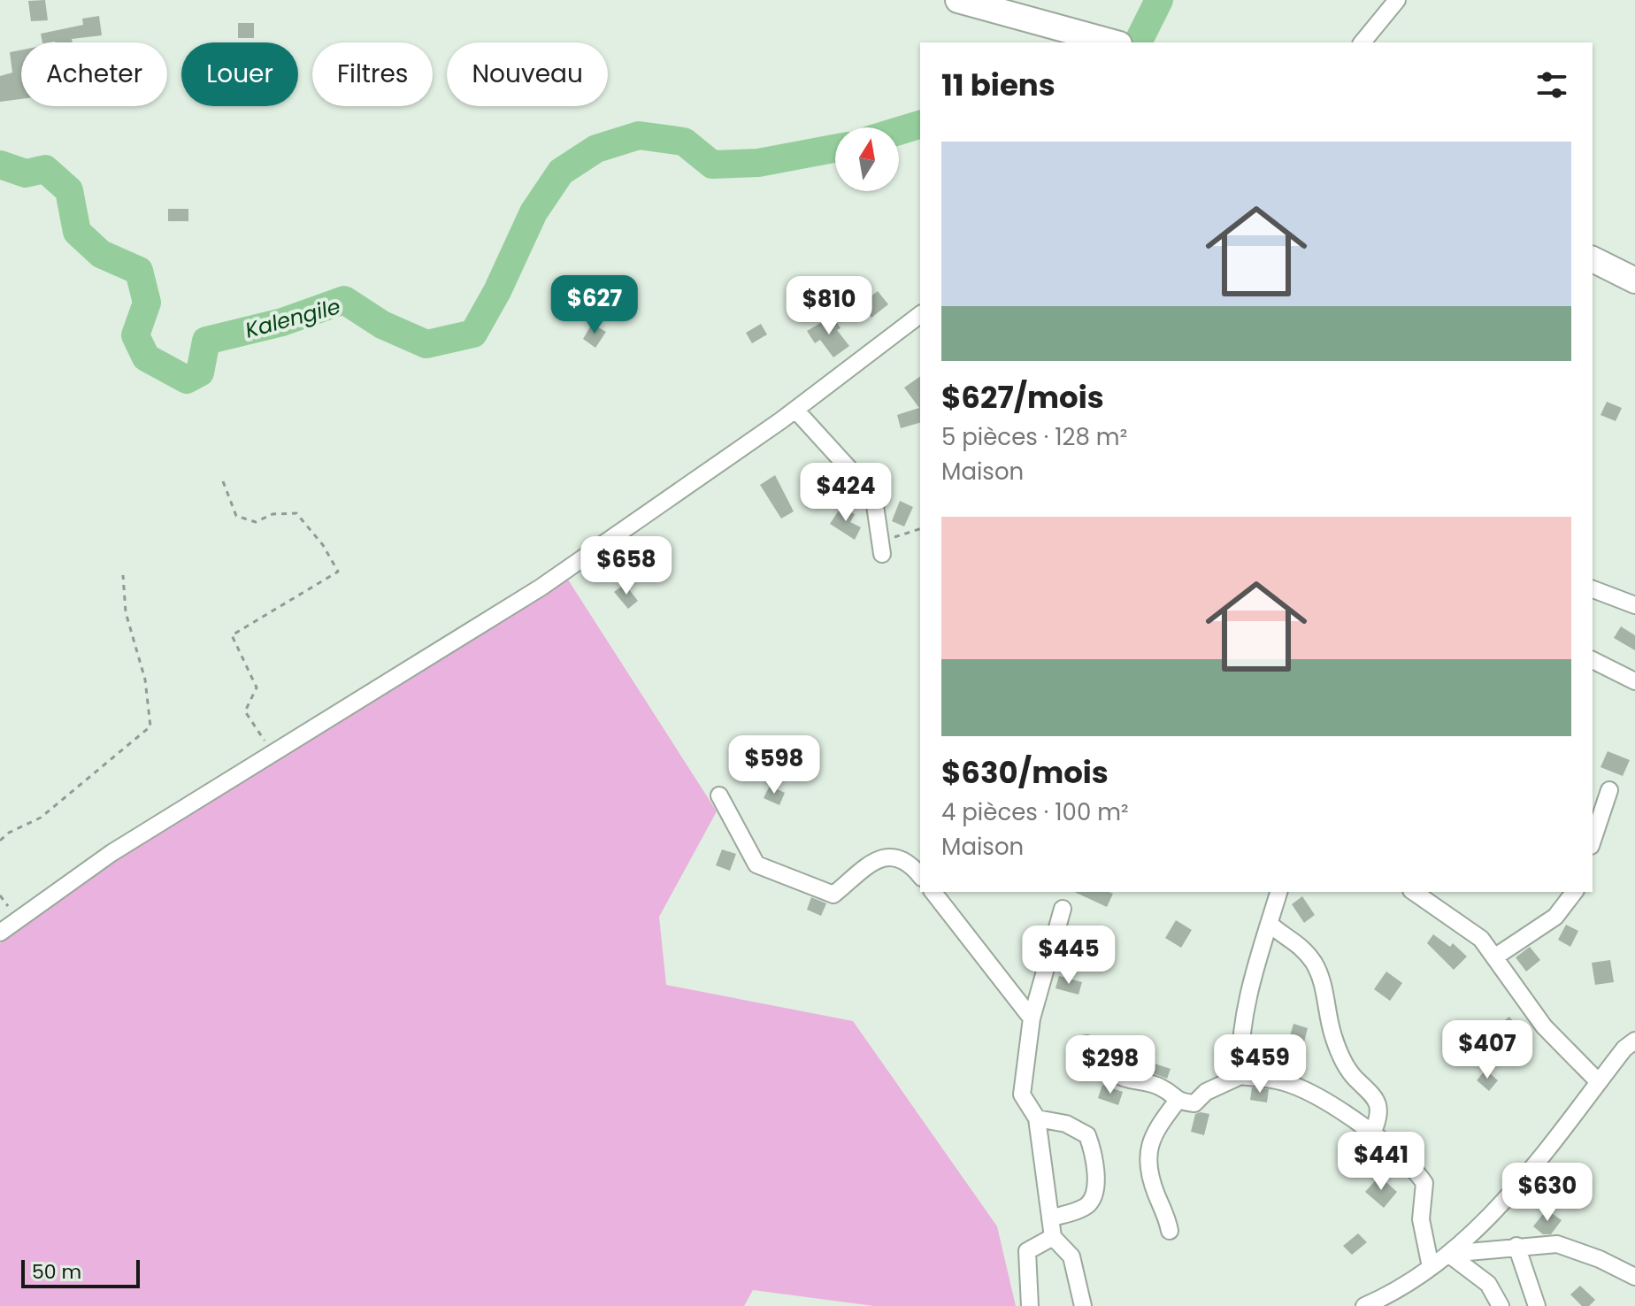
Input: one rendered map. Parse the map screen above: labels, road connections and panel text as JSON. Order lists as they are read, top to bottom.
{
  "water": ["Kalengile"],
  "scale_bar": "50 m",
  "north": "top",
  "page": {
    "chip": [
      "Acheter",
      "Louer",
      "Filtres",
      "Nouveau"
    ],
    "heading": "11 biens",
    "list": [
      {
        "name": "$627/mois",
        "note": "5 pièces · 128 m² · Maison"
      },
      {
        "name": "$630/mois",
        "note": "4 pièces · 100 m² · Maison"
      }
    ],
    "price": [
      "$627",
      "$810",
      "$424",
      "$658",
      "$598",
      "$445",
      "$407",
      "$459",
      "$298",
      "$441",
      "$630"
    ],
    "scale": "50 m"
  }
}
